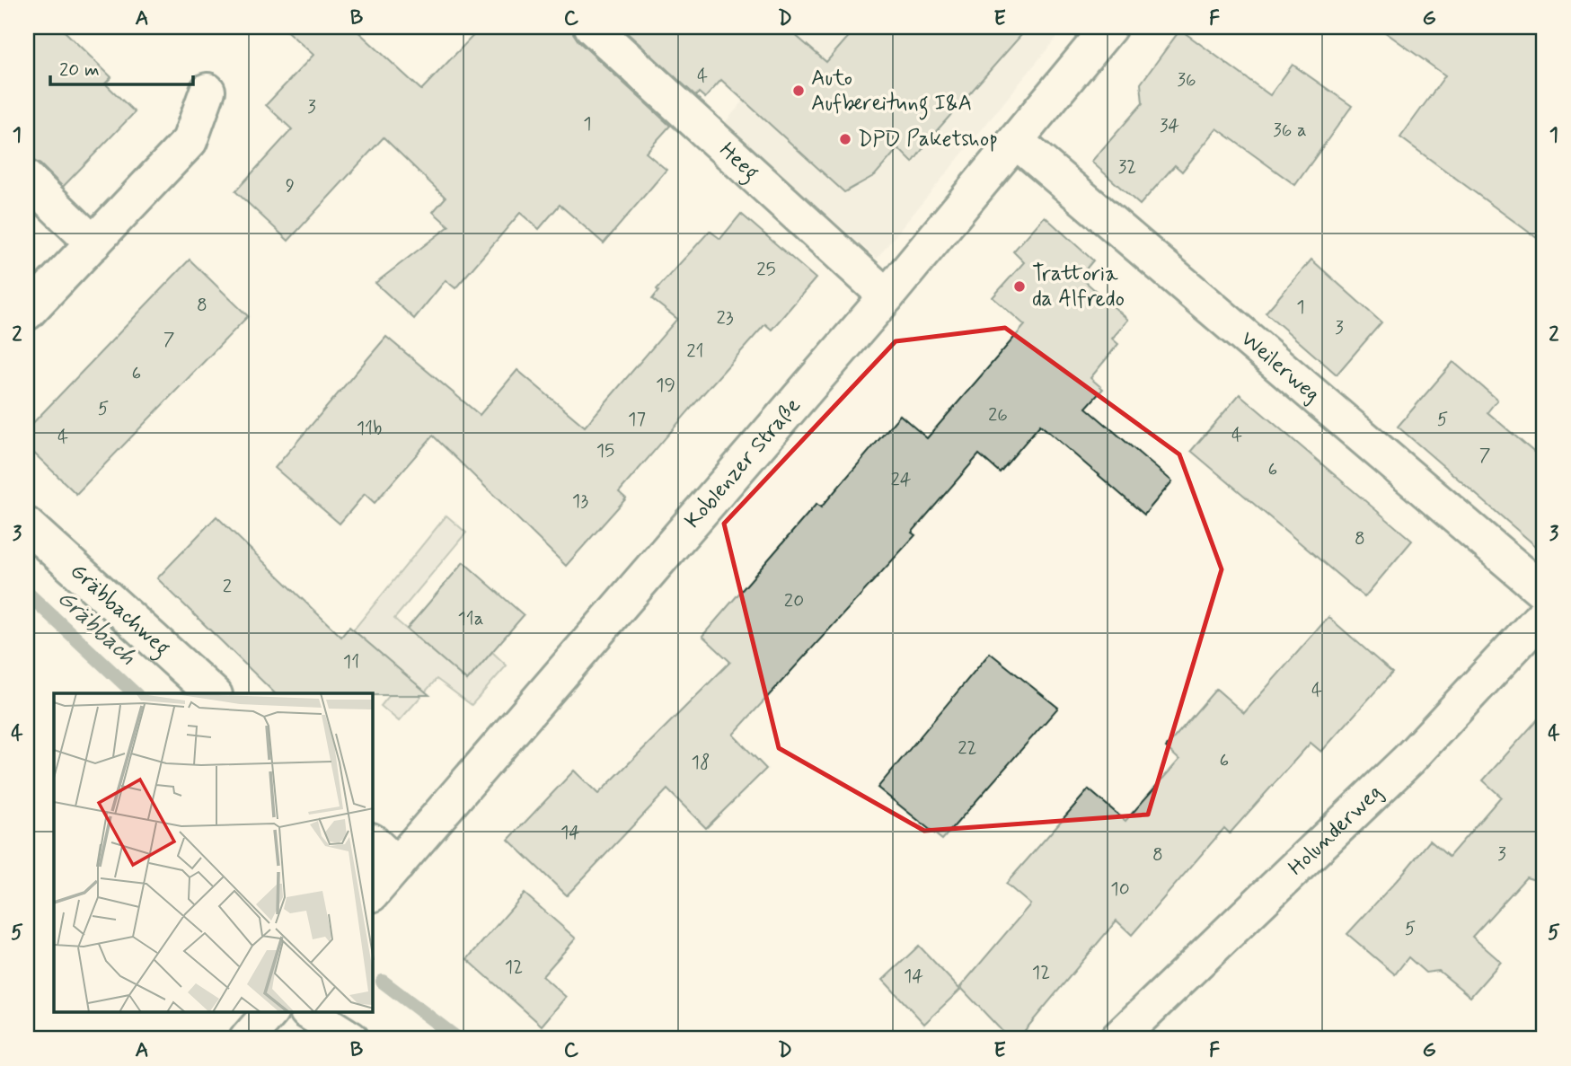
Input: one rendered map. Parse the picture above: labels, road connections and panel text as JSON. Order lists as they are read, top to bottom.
{
  "streets": {
    "street": [
      "Heeg",
      "Weilerweg",
      "Koblenzer Straße",
      "Gräbbachweg",
      "Holunderweg"
    ]
  },
  "crossings": [
    ["Heeg", "Koblenzer Straße"],
    ["Weilerweg", "Koblenzer Straße"]
  ],
  "water": ["Gräbbach"],
  "places": ["Auto Aufbereitung I&A", "DPD Paketshop", "Trattoria da Alfredo"],
  "house_numbers": [
    "4",
    "36",
    "3",
    "1",
    "34",
    "36 a",
    "32",
    "9",
    "25",
    "8",
    "1",
    "23",
    "3",
    "7",
    "21",
    "6",
    "19",
    "5",
    "26",
    "17",
    "5",
    "11b",
    "4",
    "4",
    "15",
    "7",
    "6",
    "24",
    "13",
    "8",
    "2",
    "20",
    "11a",
    "11",
    "4",
    "22",
    "6",
    "18",
    "14",
    "3",
    "8",
    "10",
    "5",
    "12",
    "12",
    "14"
  ],
  "scale_bar": "20 m",
  "grid": {
    "columns": [
      "A",
      "B",
      "C",
      "D",
      "E",
      "F",
      "G"
    ],
    "rows": [
      "1",
      "2",
      "3",
      "4",
      "5"
    ]
  }
}
